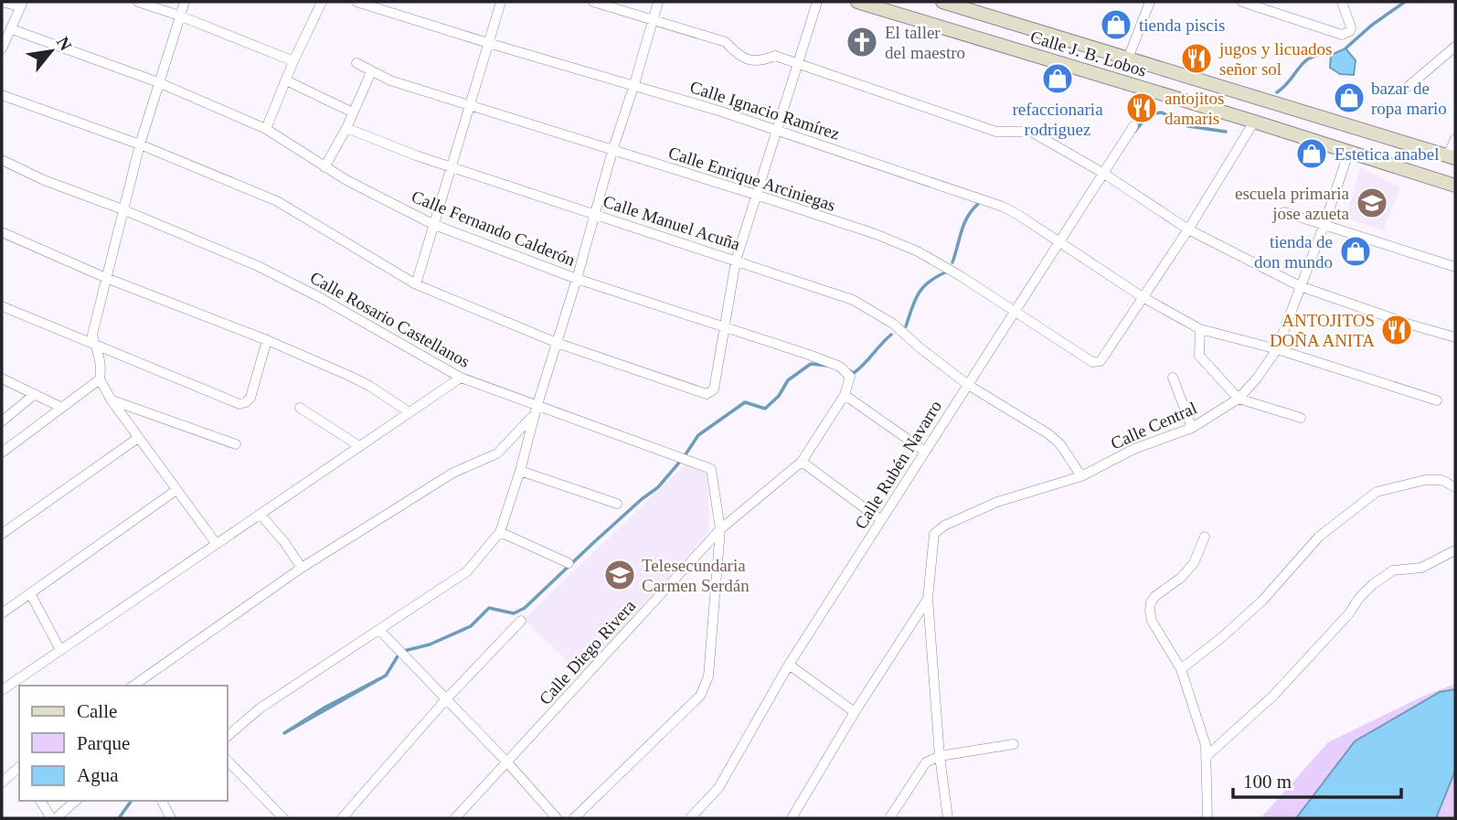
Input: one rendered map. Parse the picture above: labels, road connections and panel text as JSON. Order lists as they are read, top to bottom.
{
  "streets": {
    "main road": ["Calle J. B. Lobos"],
    "street": [
      "Calle Ignacio Ramírez",
      "Calle Enrique Arciniegas",
      "Calle Manuel Acuña",
      "Calle Fernando Calderón",
      "Calle Rosario Castellanos",
      "Calle Central",
      "Calle Rubén Navarro",
      "Calle Diego Rivera"
    ]
  },
  "crossings": [
    ["Calle J. B. Lobos", "Calle Central"],
    ["Calle Ignacio Ramírez", "Calle Enrique Arciniegas"],
    ["Calle Ignacio Ramírez", "Calle Central"],
    ["Calle Ignacio Ramírez", "Calle Rubén Navarro"],
    ["Calle Enrique Arciniegas", "Calle Rubén Navarro"],
    ["Calle Manuel Acuña", "Calle Central"],
    ["Calle Manuel Acuña", "Calle Rubén Navarro"],
    ["Calle Fernando Calderón", "Calle Diego Rivera"],
    ["Calle Rosario Castellanos", "Calle Diego Rivera"]
  ],
  "places": {
    "shop": [
      "tienda piscis",
      "refaccionaria rodriguez",
      "bazar de ropa mario",
      "Estetica anabel",
      "tienda de don mundo"
    ],
    "church": ["El taller del maestro"],
    "restaurant": ["jugos y licuados señor sol", "antojitos damaris", "ANTOJITOS DOÑA ANITA"],
    "school or university": ["escuela primaria jose azueta", "Telesecundaria Carmen Serdán"]
  },
  "legend": ["Calle", "Parque", "Agua"],
  "scale_bar": "100 m",
  "north": "top right"
}
